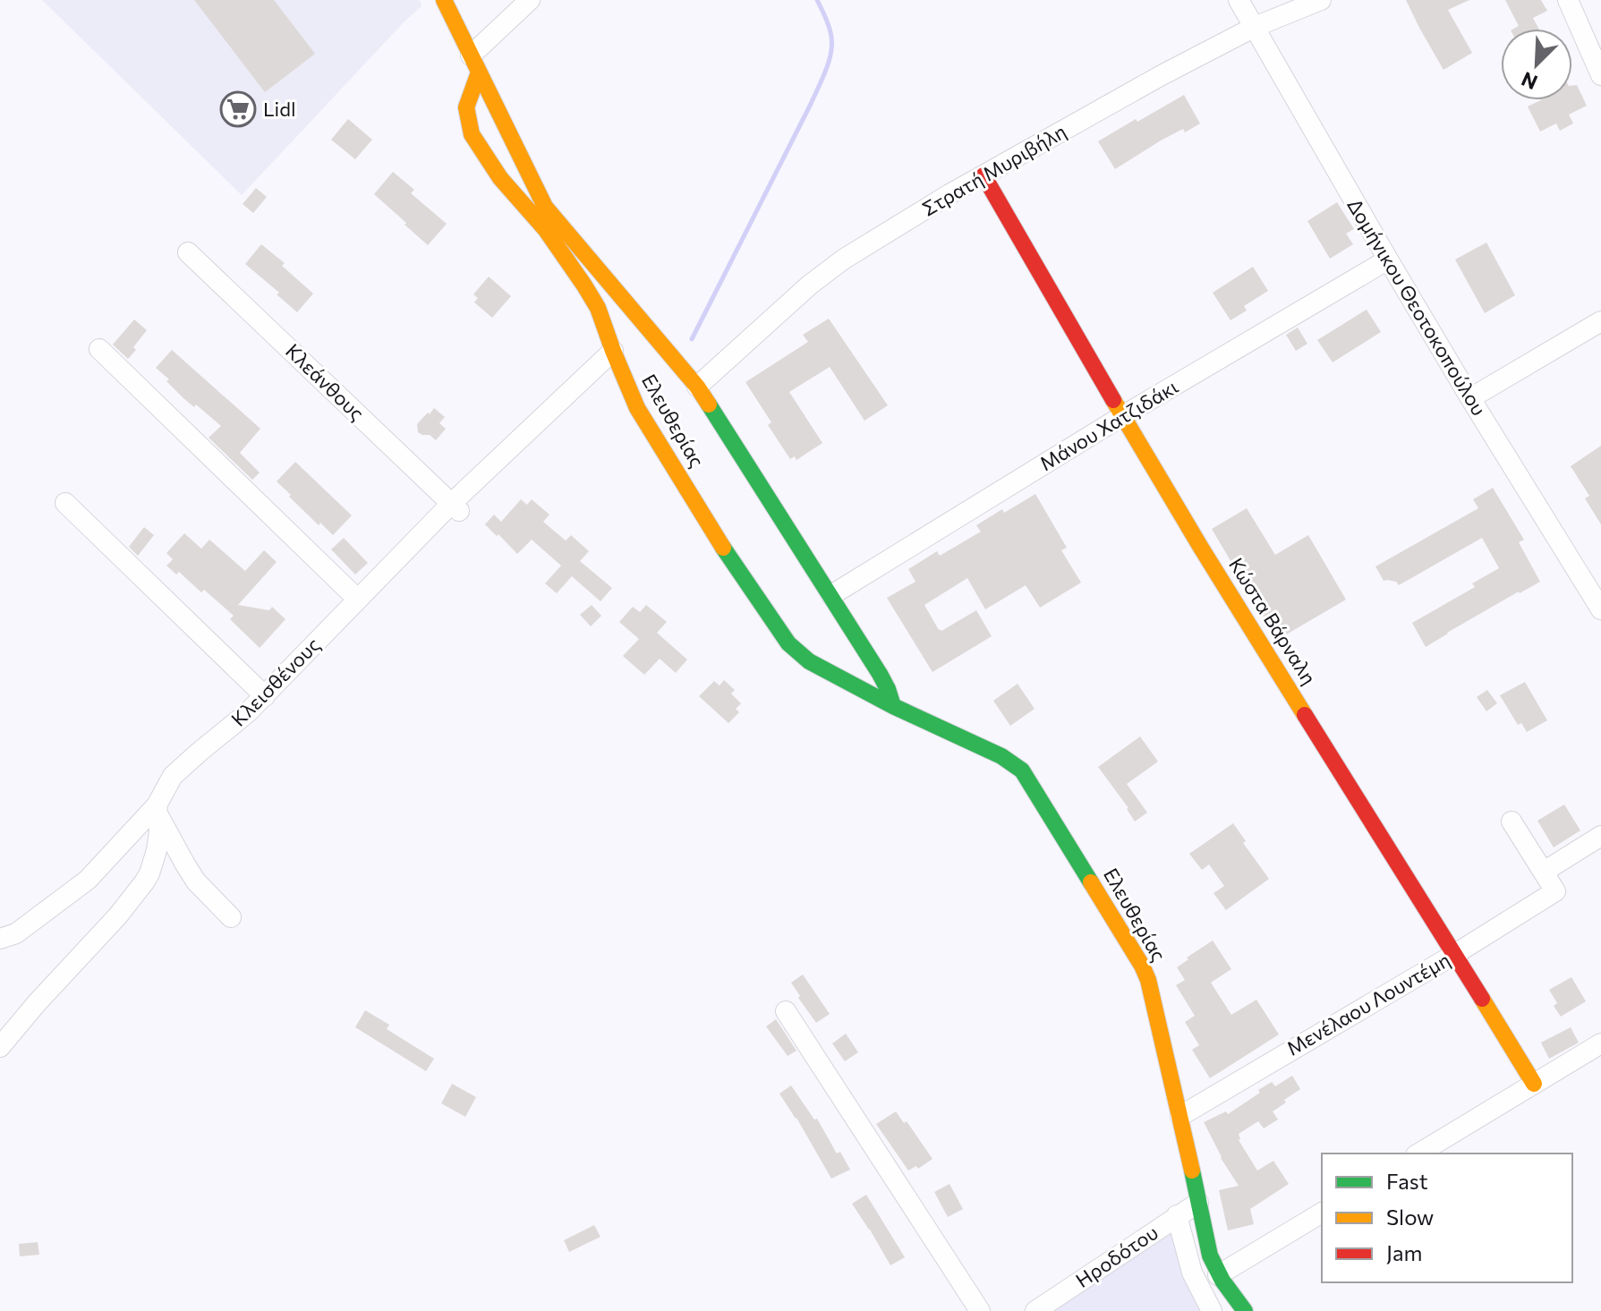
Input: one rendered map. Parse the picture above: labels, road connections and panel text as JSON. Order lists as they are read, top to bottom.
{
  "streets": {
    "street": [
      "Στρατή Μυριβήλη",
      "Δομήνικου Θεοτοκοπούλου",
      "Κλεάνθους",
      "Ελευθερίας",
      "Μάνου Χατζιδάκι",
      "Κώστα Βάρναλη",
      "Κλεισθένους",
      "Μενέλαου Λουντέμη",
      "Ηροδότου"
    ]
  },
  "crossings": [
    ["Στρατή Μυριβήλη", "Δομήνικου Θεοτοκοπούλου"],
    ["Στρατή Μυριβήλη", "Ελευθερίας"],
    ["Στρατή Μυριβήλη", "Κώστα Βάρναλη"],
    ["Δομήνικου Θεοτοκοπούλου", "Μάνου Χατζιδάκι"],
    ["Κλεάνθους", "Κλεισθένους"],
    ["Ελευθερίας", "Μάνου Χατζιδάκι"],
    ["Ελευθερίας", "Κλεισθένους"],
    ["Ελευθερίας", "Μενέλαου Λουντέμη"],
    ["Ελευθερίας", "Ηροδότου"],
    ["Μάνου Χατζιδάκι", "Κώστα Βάρναλη"],
    ["Κώστα Βάρναλη", "Μενέλαου Λουντέμη"]
  ],
  "places": {
    "supermarket": ["Lidl"]
  },
  "legend": ["Fast", "Slow", "Jam"],
  "north": "bottom left"
}
